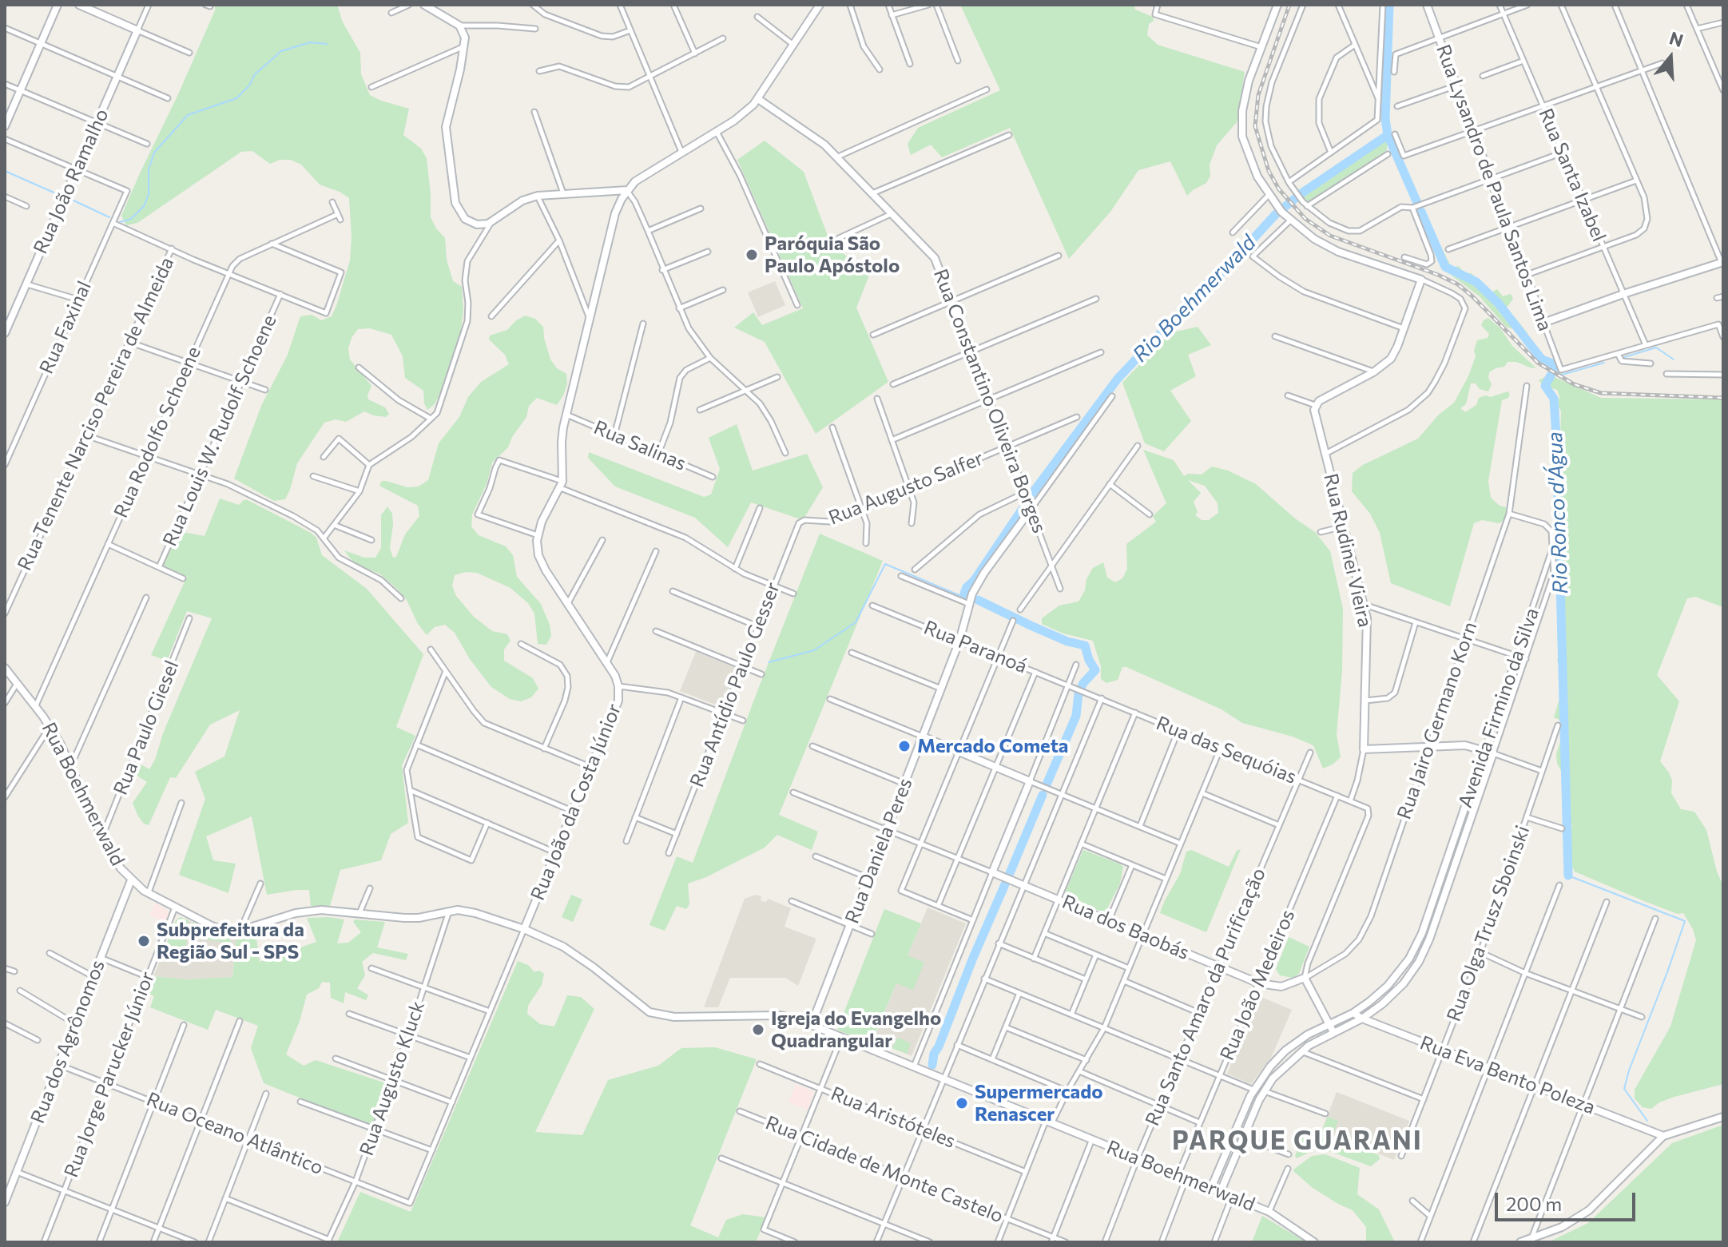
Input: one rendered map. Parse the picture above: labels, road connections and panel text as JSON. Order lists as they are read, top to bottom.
{
  "streets": {
    "street": [
      "Rua Santa Izabel",
      "Rua João Ramalho",
      "Rua Lysandro de Paula Santos Lima",
      "Rua Faxinal",
      "Rua Constantino Oliveira Borges",
      "Rua Tenente Narciso Pereira de Almeida",
      "Rua Louis W. Rudolf Schoene",
      "Rua Rodolfo Schoene",
      "Rua Salinas",
      "Rua Augusto Salfer",
      "Rua Rudinei Vieira",
      "Rua Paranoá",
      "Rua Antídio Paulo Gesser",
      "Avenida Firmino da Silva",
      "Rua Jairo Germano Korn",
      "Rua Paulo Giesel",
      "Rua das Sequóias",
      "Rua Boehmerwald",
      "Rua João da Costa Júnior",
      "Rua Daniela Peres",
      "Rua Olga Trusz Sboinski",
      "Rua dos Baobás",
      "Rua João Medeiros",
      "Rua Santo Amaro da Purificação",
      "Rua dos Agrônomos",
      "Rua Jorge Parucker Júnior",
      "Rua Eva Bento Poleza",
      "Rua Augusto Kluck",
      "Rua Aristóteles",
      "Rua Oceano Atlântico",
      "Rua Cidade de Monte Castelo"
    ]
  },
  "crossings": [
    ["Rua João Ramalho", "Rua Faxinal"],
    ["Rua Constantino Oliveira Borges", "Rua Augusto Salfer"],
    ["Rua Constantino Oliveira Borges", "Rua Daniela Peres"],
    ["Rua Rodolfo Schoene", "Rua Boehmerwald"],
    ["Rua Augusto Salfer", "Rua Antídio Paulo Gesser"],
    ["Rua Rudinei Vieira", "Rua das Sequóias"],
    ["Rua Paranoá", "Rua das Sequóias"],
    ["Rua Paranoá", "Rua Daniela Peres"],
    ["Avenida Firmino da Silva", "Rua Boehmerwald"],
    ["Avenida Firmino da Silva", "Rua Eva Bento Poleza"],
    ["Rua Jairo Germano Korn", "Rua das Sequóias"],
    ["Rua Jairo Germano Korn", "Rua dos Baobás"],
    ["Rua Jairo Germano Korn", "Rua João Medeiros"],
    ["Rua Paulo Giesel", "Rua Boehmerwald"],
    ["Rua das Sequóias", "Rua João Medeiros"],
    ["Rua das Sequóias", "Rua Santo Amaro da Purificação"],
    ["Rua Boehmerwald", "Rua João da Costa Júnior"],
    ["Rua Boehmerwald", "Rua Daniela Peres"],
    ["Rua Boehmerwald", "Rua João Medeiros"],
    ["Rua Boehmerwald", "Rua Santo Amaro da Purificação"],
    ["Rua Boehmerwald", "Rua dos Agrônomos"],
    ["Rua Boehmerwald", "Rua Jorge Parucker Júnior"],
    ["Rua Boehmerwald", "Rua Augusto Kluck"],
    ["Rua João da Costa Júnior", "Rua Oceano Atlântico"],
    ["Rua Olga Trusz Sboinski", "Rua Eva Bento Poleza"],
    ["Rua dos Baobás", "Rua João Medeiros"],
    ["Rua dos Baobás", "Rua Santo Amaro da Purificação"],
    ["Rua dos Agrônomos", "Rua Oceano Atlântico"],
    ["Rua Jorge Parucker Júnior", "Rua Oceano Atlântico"],
    ["Rua Augusto Kluck", "Rua Oceano Atlântico"]
  ],
  "districts": ["PARQUE GUARANI"],
  "water": ["Rio Boehmerwald", "Rio Ronco d'Água"],
  "places": [
    "Paróquia São Paulo Apóstolo",
    "Mercado Cometa",
    "Subprefeitura da Região Sul - SPS",
    "Igreja do Evangelho Quadrangular",
    "Supermercado Renascer"
  ],
  "scale_bar": "200 m",
  "north": "top"
}
